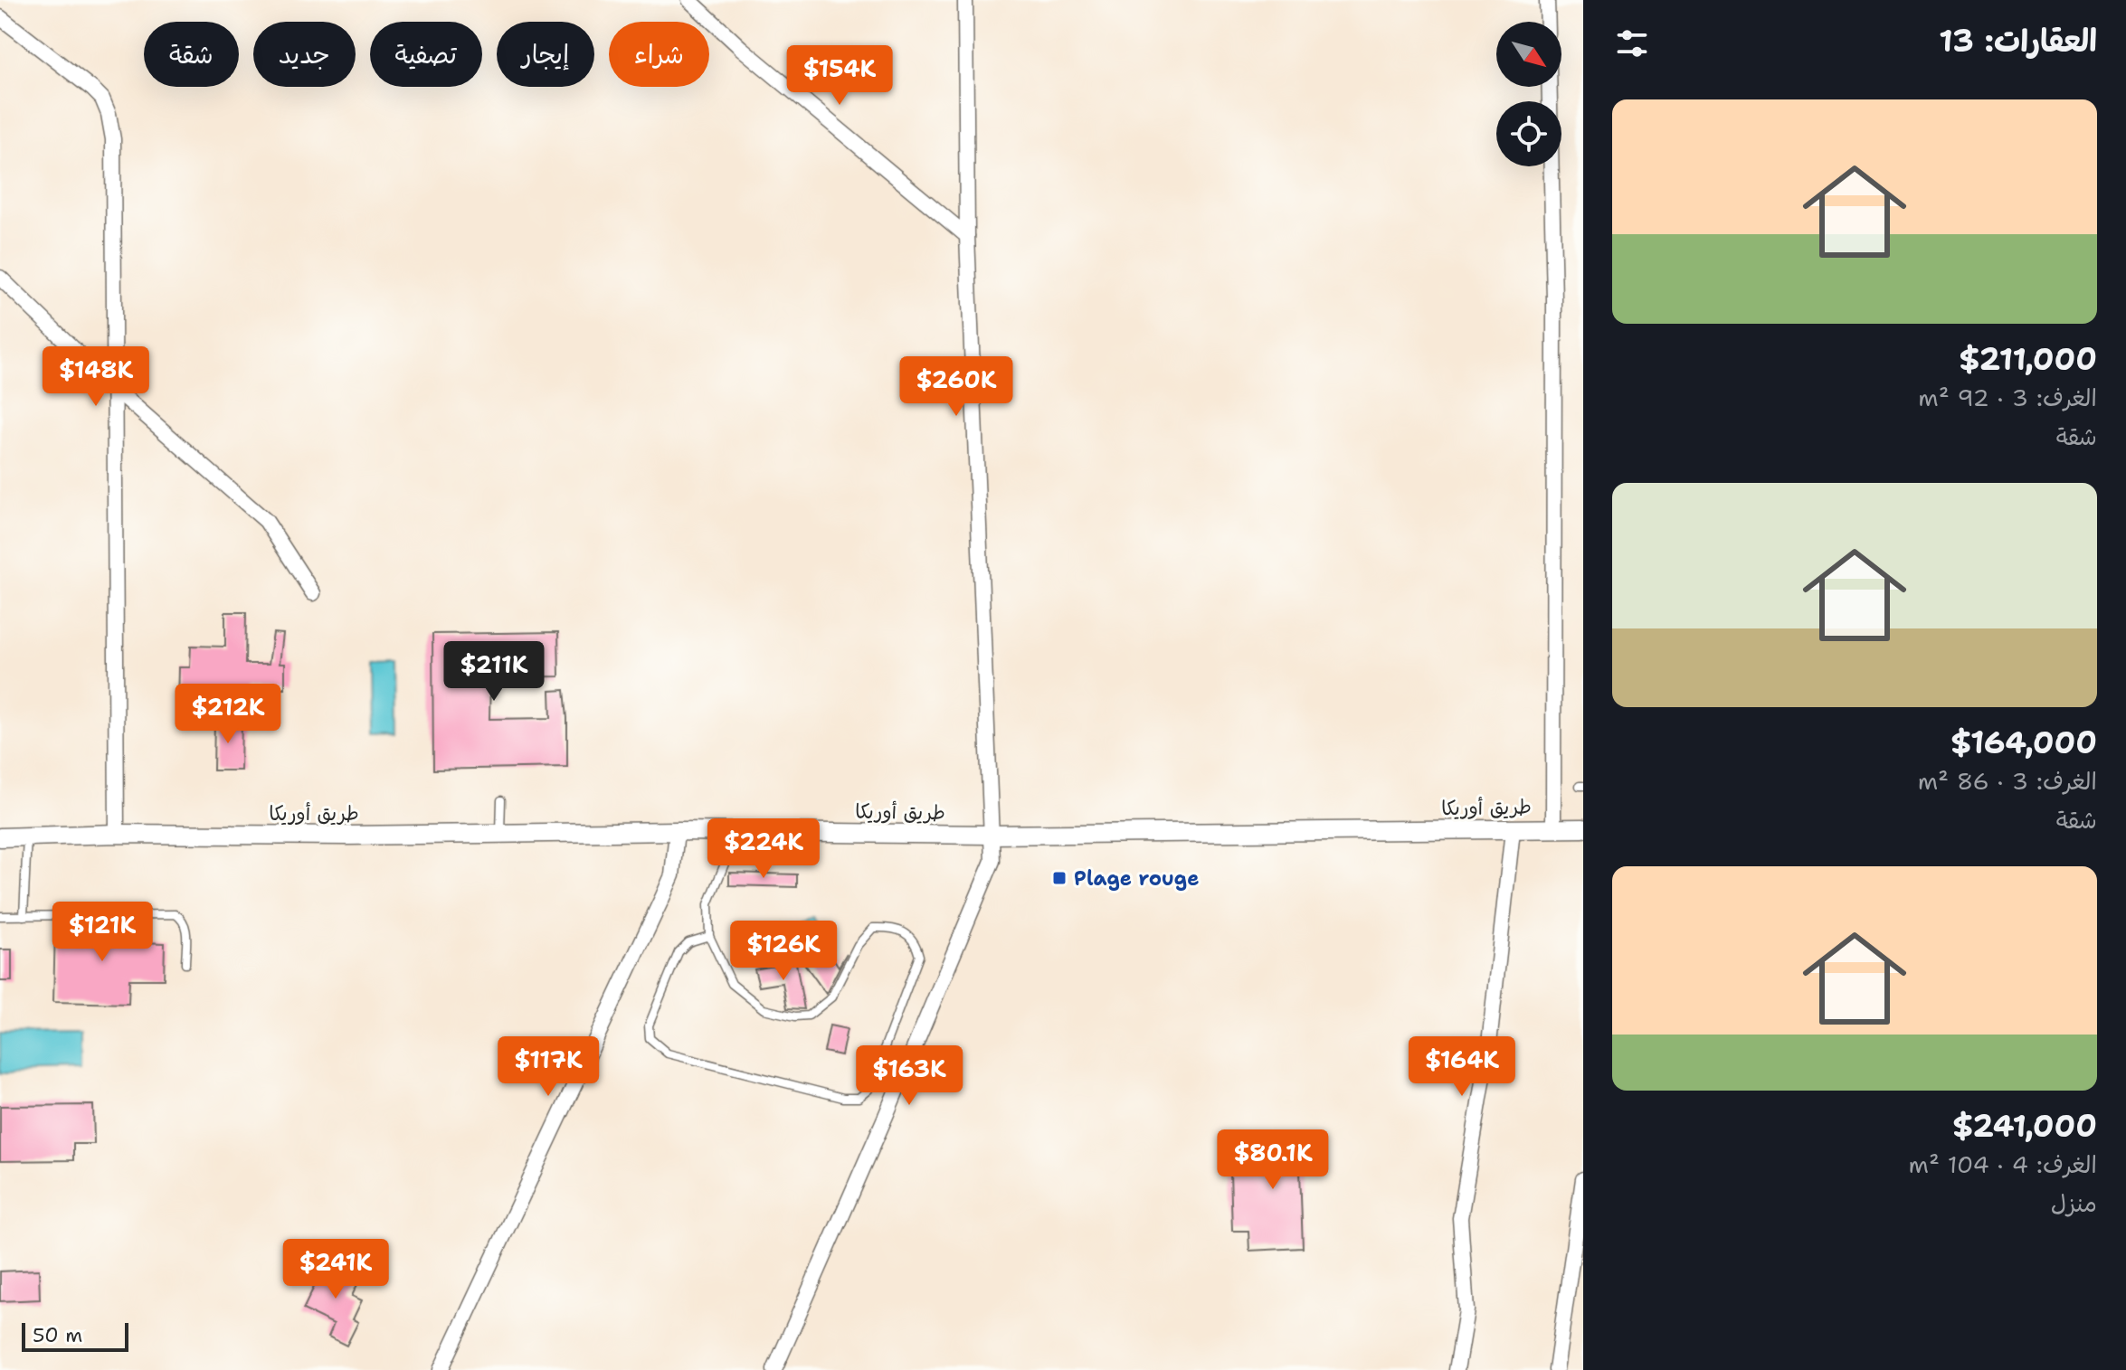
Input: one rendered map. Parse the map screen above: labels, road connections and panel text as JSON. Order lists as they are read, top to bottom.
{
  "streets": {
    "street": ["طريق أوريكا"]
  },
  "places": {
    "transit": ["Plage rouge"]
  },
  "scale_bar": "50 m",
  "north": "bottom right",
  "page": {
    "heading": "العقارات: 13",
    "chip": [
      "شراء",
      "إيجار",
      "تصفية",
      "جديد",
      "شقة"
    ],
    "price": [
      "$154K",
      "$148K",
      "$260K",
      "$211K",
      "$212K",
      "$224K",
      "$121K",
      "$126K",
      "$117K",
      "$164K",
      "$163K",
      "$80.1K",
      "$241K"
    ],
    "list": [
      {
        "name": "$211,000",
        "note": "الغرف: 3 · 92 m² · شقة"
      },
      {
        "name": "$164,000",
        "note": "الغرف: 3 · 86 m² · شقة"
      },
      {
        "name": "$241,000",
        "note": "الغرف: 4 · 104 m² · منزل"
      }
    ],
    "scale": "50 m"
  }
}
